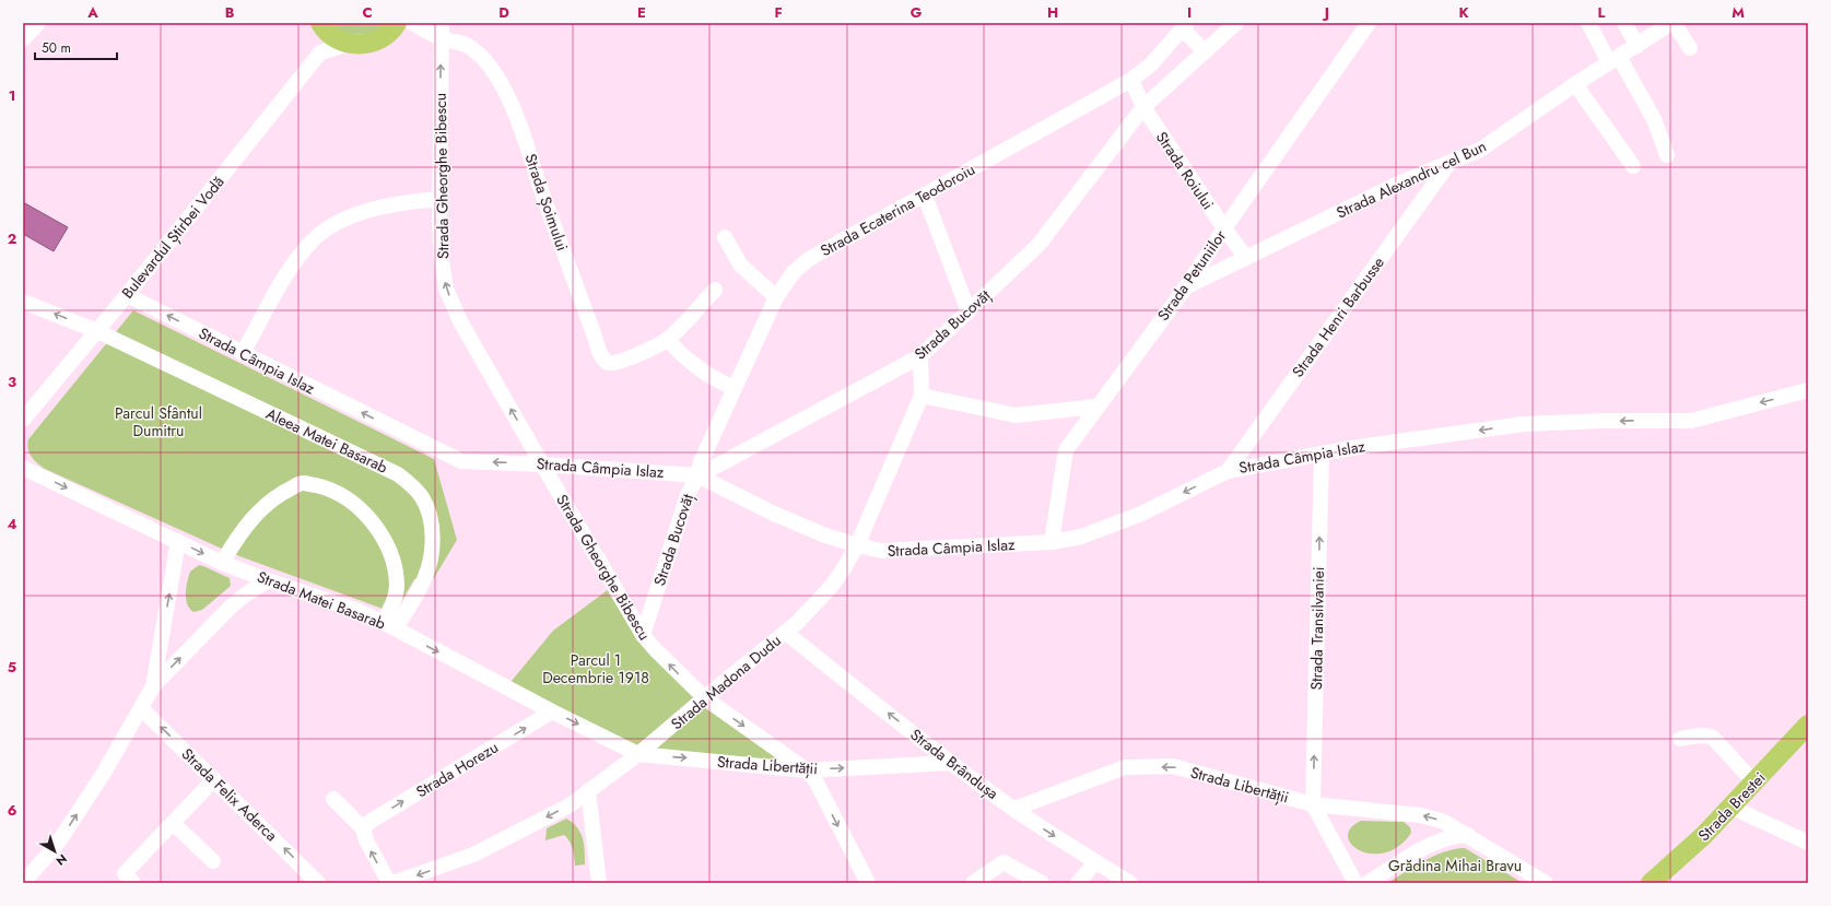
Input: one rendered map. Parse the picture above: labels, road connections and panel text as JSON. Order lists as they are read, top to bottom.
{
  "streets": {
    "main road": ["Strada Brestei"],
    "street": [
      "Strada Roiului",
      "Strada Gheorghe Bibescu",
      "Strada Alexandru cel Bun",
      "Strada Șoimului",
      "Strada Ecaterina Teodoroiu",
      "Bulevardul Știrbei Vodă",
      "Strada Petuniilor",
      "Strada Henri Barbusse",
      "Strada Bucovăț",
      "Strada Câmpia Islaz",
      "Aleea Matei Basarab",
      "Strada Matei Basarab",
      "Strada Transilvaniei",
      "Strada Madona Dudu",
      "Strada Brândușa",
      "Strada Libertății",
      "Strada Horezu",
      "Strada Felix Aderca"
    ]
  },
  "crossings": [
    ["Strada Roiului", "Strada Alexandru cel Bun"],
    ["Strada Roiului", "Strada Ecaterina Teodoroiu"],
    ["Strada Roiului", "Strada Petuniilor"],
    ["Strada Roiului", "Strada Bucovăț"],
    ["Strada Gheorghe Bibescu", "Strada Șoimului"],
    ["Strada Gheorghe Bibescu", "Strada Bucovăț"],
    ["Strada Gheorghe Bibescu", "Strada Câmpia Islaz"],
    ["Strada Gheorghe Bibescu", "Strada Madona Dudu"],
    ["Strada Gheorghe Bibescu", "Strada Libertății"],
    ["Strada Alexandru cel Bun", "Strada Petuniilor"],
    ["Strada Alexandru cel Bun", "Strada Henri Barbusse"],
    ["Strada Ecaterina Teodoroiu", "Strada Bucovăț"],
    ["Strada Ecaterina Teodoroiu", "Strada Câmpia Islaz"],
    ["Bulevardul Știrbei Vodă", "Strada Câmpia Islaz"],
    ["Bulevardul Știrbei Vodă", "Aleea Matei Basarab"],
    ["Strada Petuniilor", "Strada Câmpia Islaz"],
    ["Strada Henri Barbusse", "Strada Câmpia Islaz"],
    ["Strada Bucovăț", "Strada Câmpia Islaz"],
    ["Strada Bucovăț", "Strada Madona Dudu"],
    ["Strada Câmpia Islaz", "Strada Transilvaniei"],
    ["Strada Câmpia Islaz", "Strada Madona Dudu"],
    ["Aleea Matei Basarab", "Strada Matei Basarab"],
    ["Strada Matei Basarab", "Strada Madona Dudu"],
    ["Strada Matei Basarab", "Strada Libertății"],
    ["Strada Matei Basarab", "Strada Horezu"],
    ["Strada Transilvaniei", "Strada Libertății"],
    ["Strada Madona Dudu", "Strada Brândușa"],
    ["Strada Madona Dudu", "Strada Libertății"],
    ["Strada Brândușa", "Strada Libertății"]
  ],
  "one_way": [
    "Strada Câmpia Islaz",
    "Strada Matei Basarab",
    "Strada Transilvaniei",
    "Strada Horezu"
  ],
  "parks": ["Parcul Sfântul Dumitru", "Parcul 1 Decembrie 1918", "Grădina Mihai Bravu"],
  "scale_bar": "50 m",
  "north": "bottom right",
  "grid": {
    "columns": [
      "A",
      "B",
      "C",
      "D",
      "E",
      "F",
      "G",
      "H",
      "I",
      "J",
      "K",
      "L",
      "M"
    ],
    "rows": [
      "1",
      "2",
      "3",
      "4",
      "5",
      "6"
    ]
  }
}
